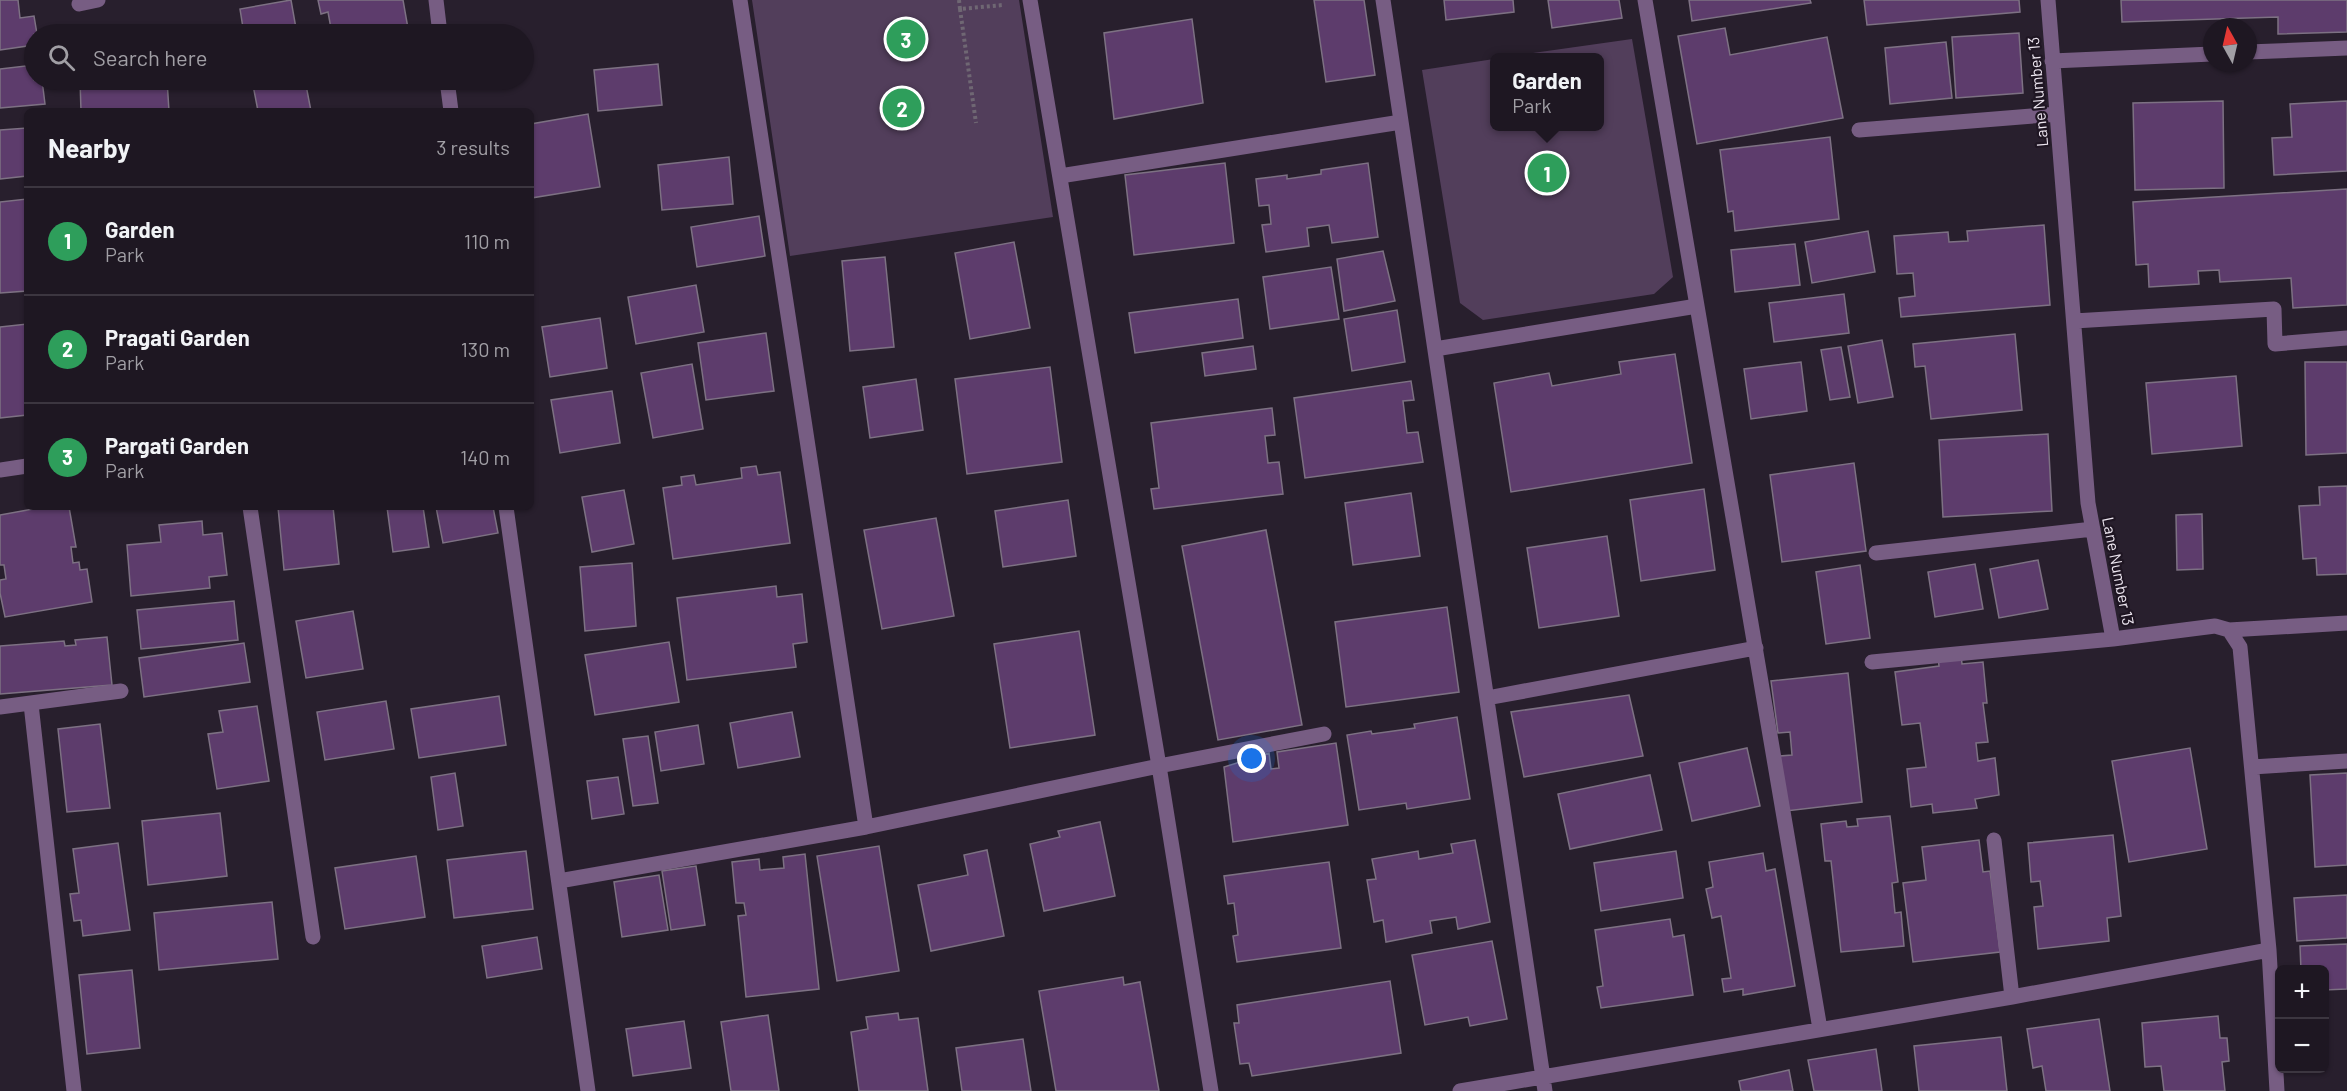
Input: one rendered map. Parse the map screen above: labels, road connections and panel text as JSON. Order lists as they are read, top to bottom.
{
  "streets": {
    "street": ["Lane Number 13"]
  },
  "north": "top",
  "page": {
    "pins": ["3", "2", "1"],
    "search": "Search here",
    "popup": ["Garden", "Park"],
    "heading": ["Nearby", "3 results"],
    "list": [
      {
        "mark": "1",
        "name": "Garden",
        "note": "Park",
        "value": "110 m"
      },
      {
        "mark": "2",
        "name": "Pragati Garden",
        "note": "Park",
        "value": "130 m"
      },
      {
        "mark": "3",
        "name": "Pargati Garden",
        "note": "Park",
        "value": "140 m"
      }
    ],
    "map_buttons": ["+", "−"]
  }
}
